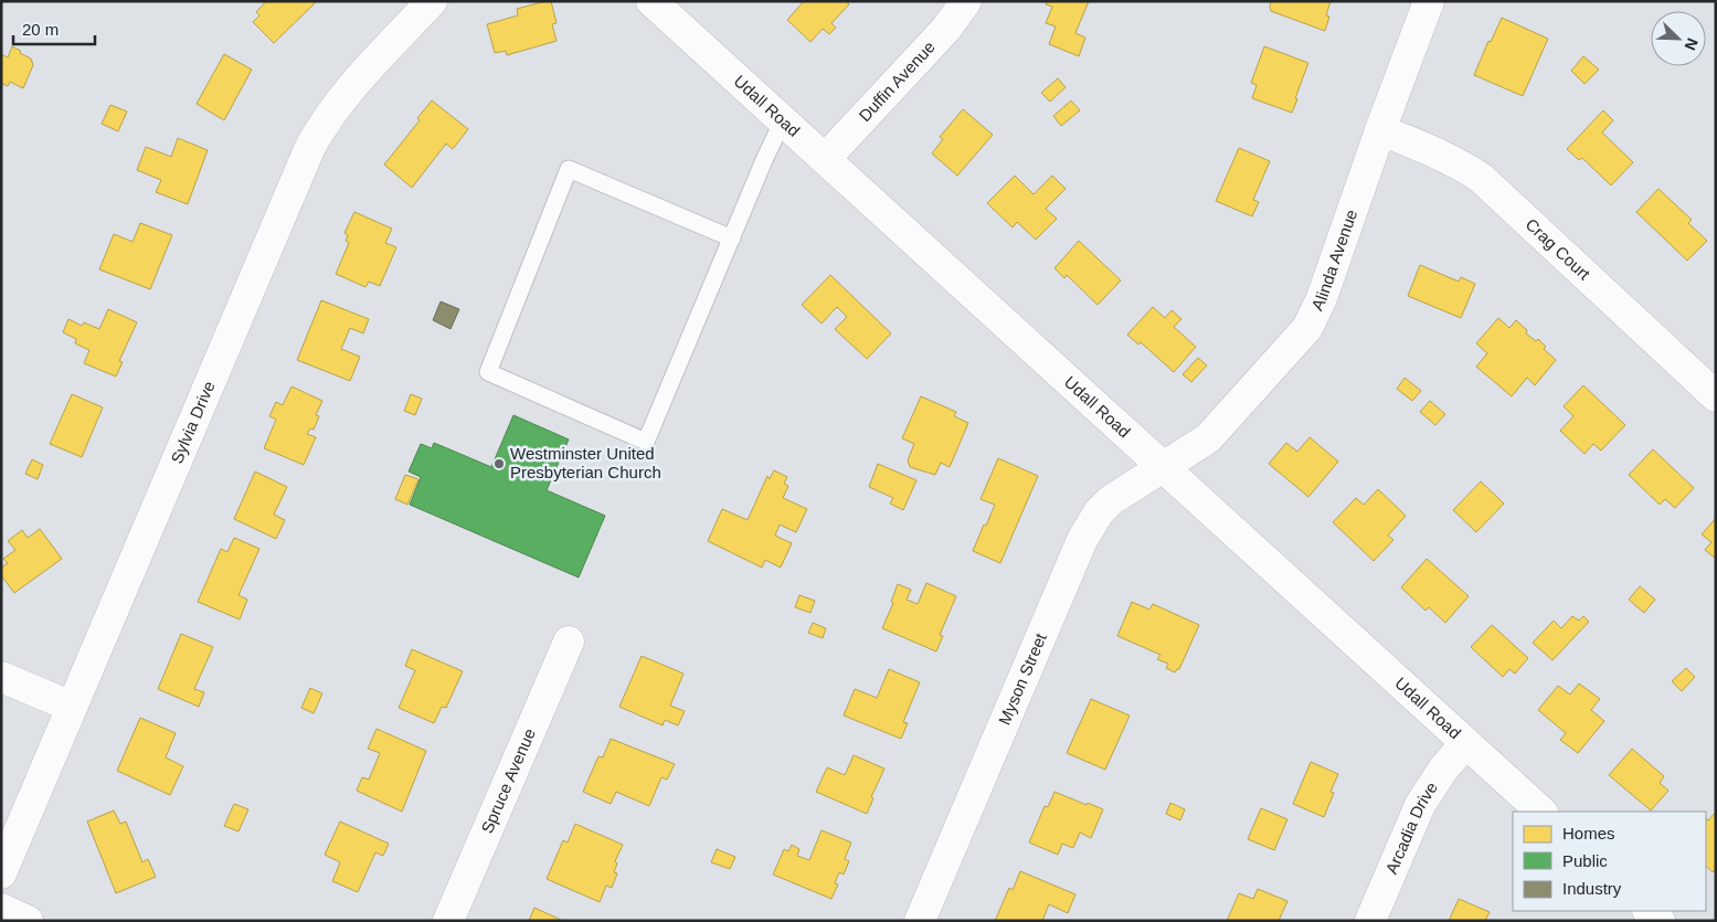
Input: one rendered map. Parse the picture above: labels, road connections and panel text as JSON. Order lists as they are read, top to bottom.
{
  "streets": {
    "street": [
      "Duffin Avenue",
      "Udall Road",
      "Crag Court",
      "Alinda Avenue",
      "Sylvia Drive",
      "Myson Street",
      "Spruce Avenue",
      "Arcadia Drive"
    ]
  },
  "crossings": [
    ["Duffin Avenue", "Udall Road"],
    ["Udall Road", "Alinda Avenue"],
    ["Udall Road", "Myson Street"],
    ["Udall Road", "Arcadia Drive"],
    ["Crag Court", "Alinda Avenue"],
    ["Alinda Avenue", "Myson Street"]
  ],
  "places": ["Westminster United Presbyterian Church"],
  "legend": ["Homes", "Public", "Industry"],
  "scale_bar": "20 m",
  "north": "bottom right"
}
